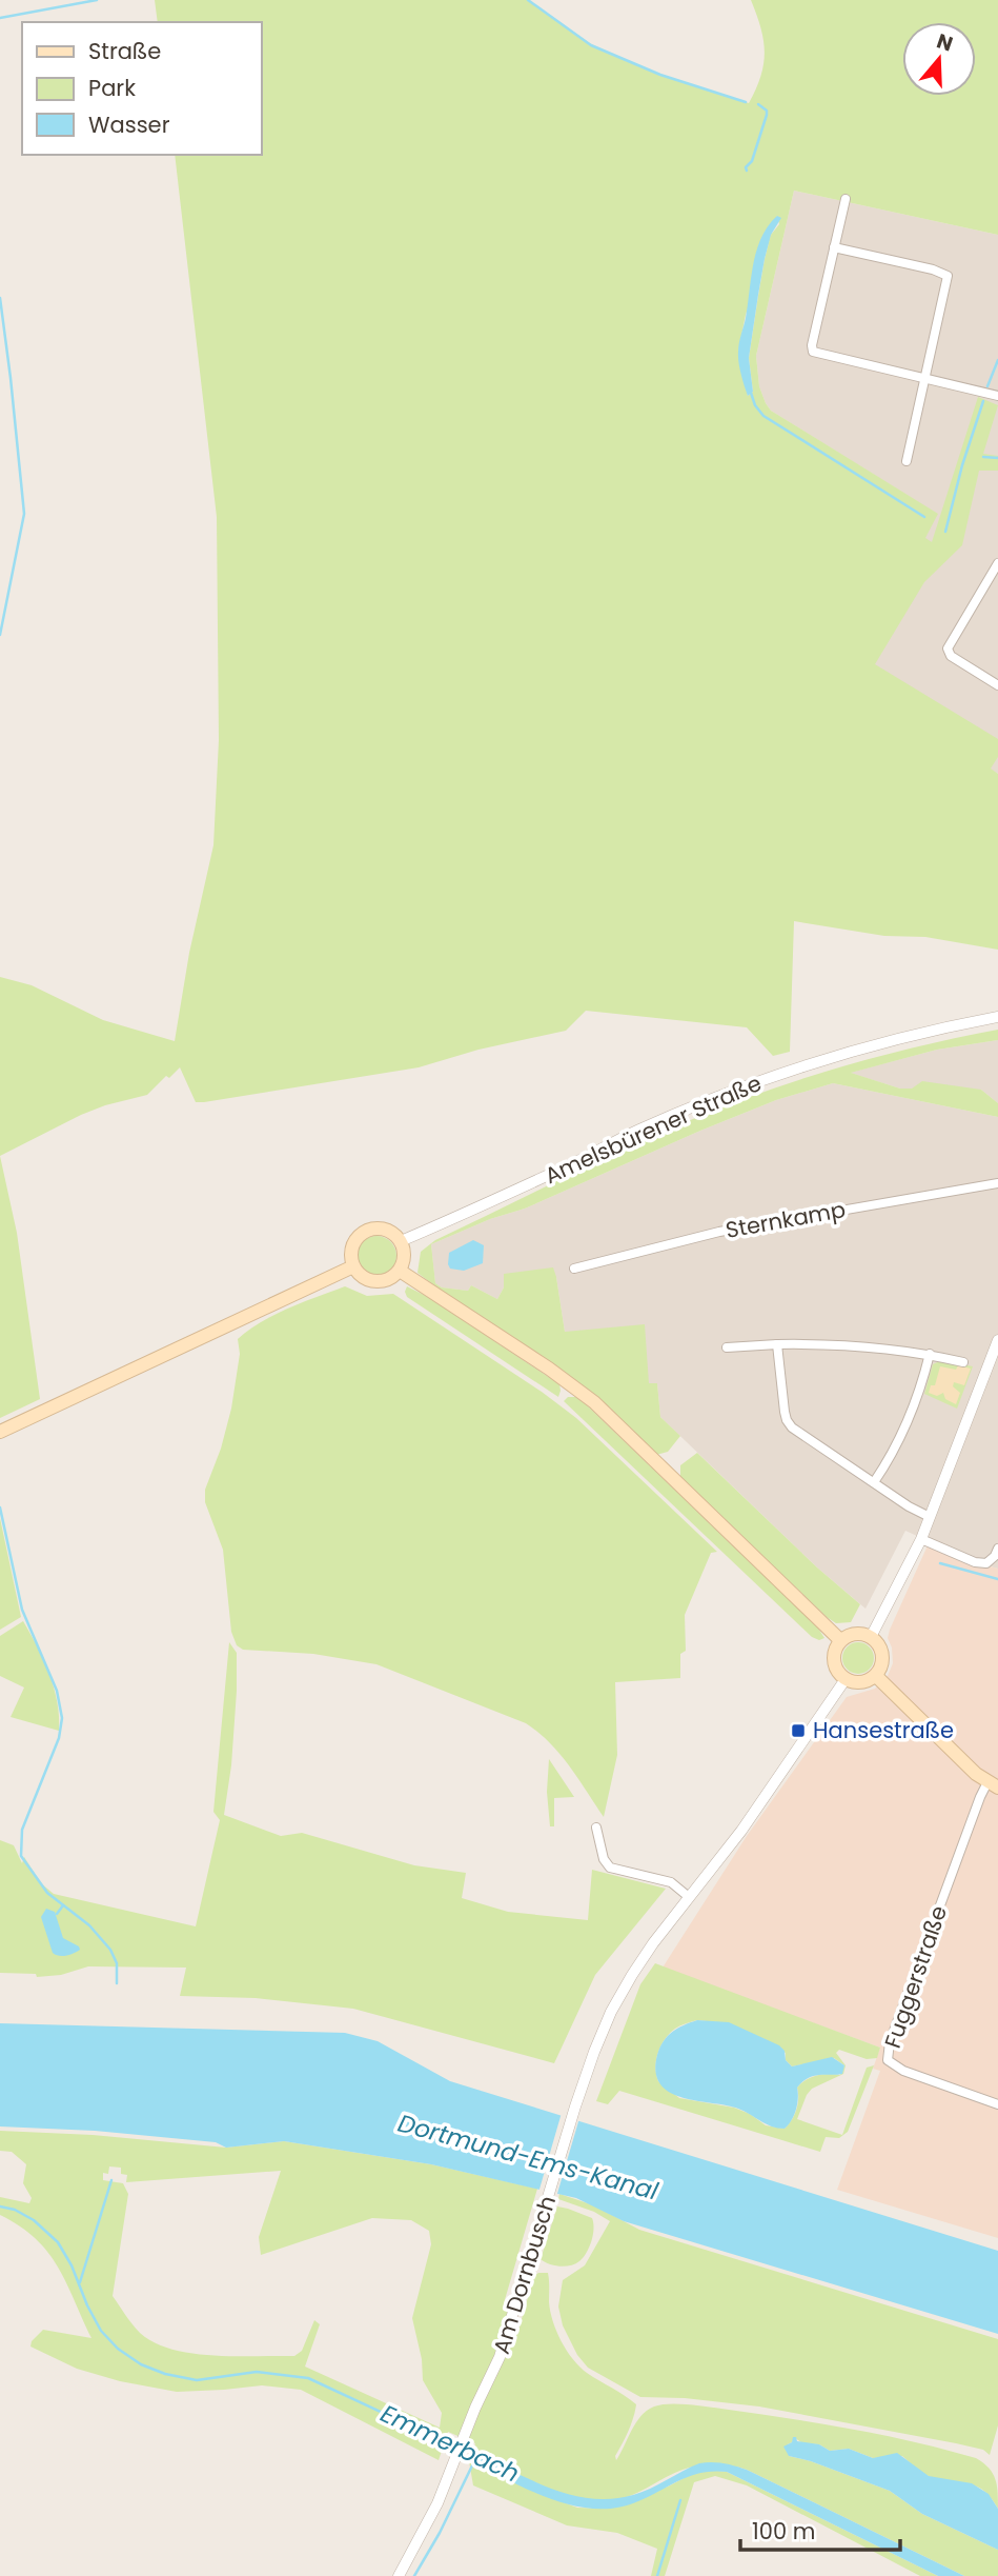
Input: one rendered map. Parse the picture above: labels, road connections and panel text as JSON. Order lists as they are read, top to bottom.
{
  "streets": {
    "street": [
      "Amelsbürener Straße",
      "Sternkamp",
      "Fuggerstraße",
      "Am Dornbusch"
    ]
  },
  "water": ["Dortmund-Ems-Kanal", "Emmerbach"],
  "places": {
    "transit": ["Hansestraße"]
  },
  "legend": ["Straße", "Park", "Wasser"],
  "scale_bar": "100 m",
  "north": "top"
}
